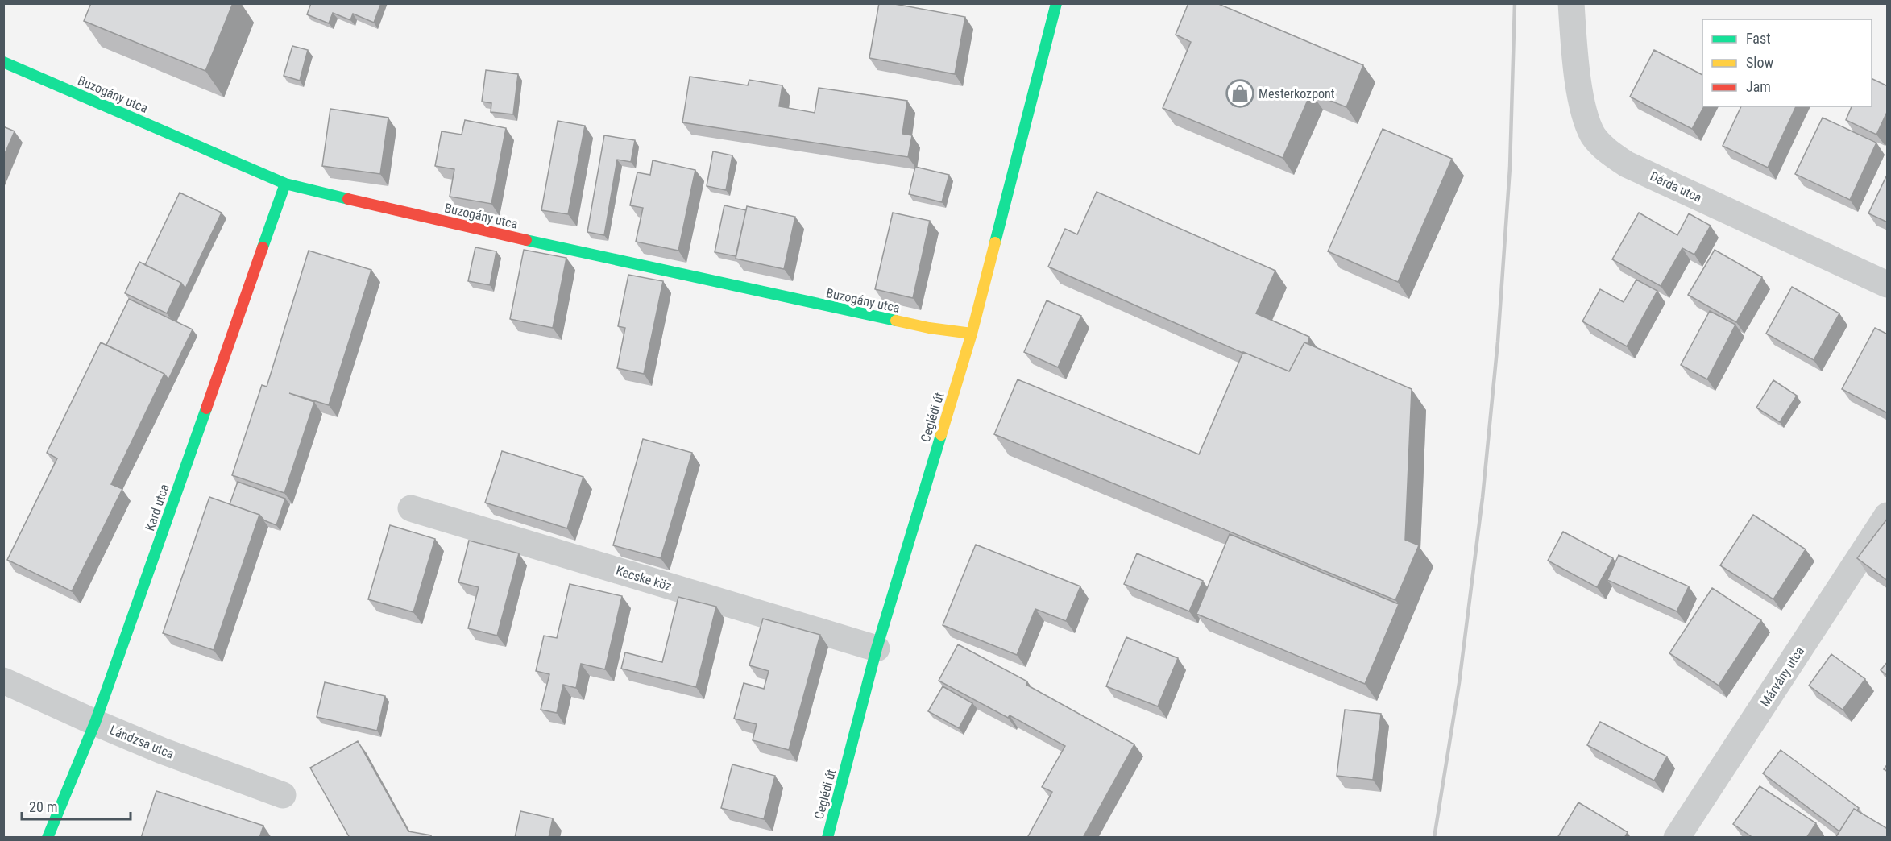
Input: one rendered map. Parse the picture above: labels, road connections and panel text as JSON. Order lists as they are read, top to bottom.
{
  "streets": {
    "street": [
      "Buzogány utca",
      "Dárda utca",
      "Ceglédi út",
      "Kard utca",
      "Kecske köz",
      "Márvány utca",
      "Lándzsa utca"
    ]
  },
  "crossings": [
    ["Buzogány utca", "Ceglédi út"],
    ["Buzogány utca", "Kard utca"],
    ["Ceglédi út", "Kecske köz"],
    ["Kard utca", "Lándzsa utca"]
  ],
  "places": {
    "shop": ["Mesterkozpont"]
  },
  "legend": ["Fast", "Slow", "Jam"],
  "scale_bar": "20 m"
}
